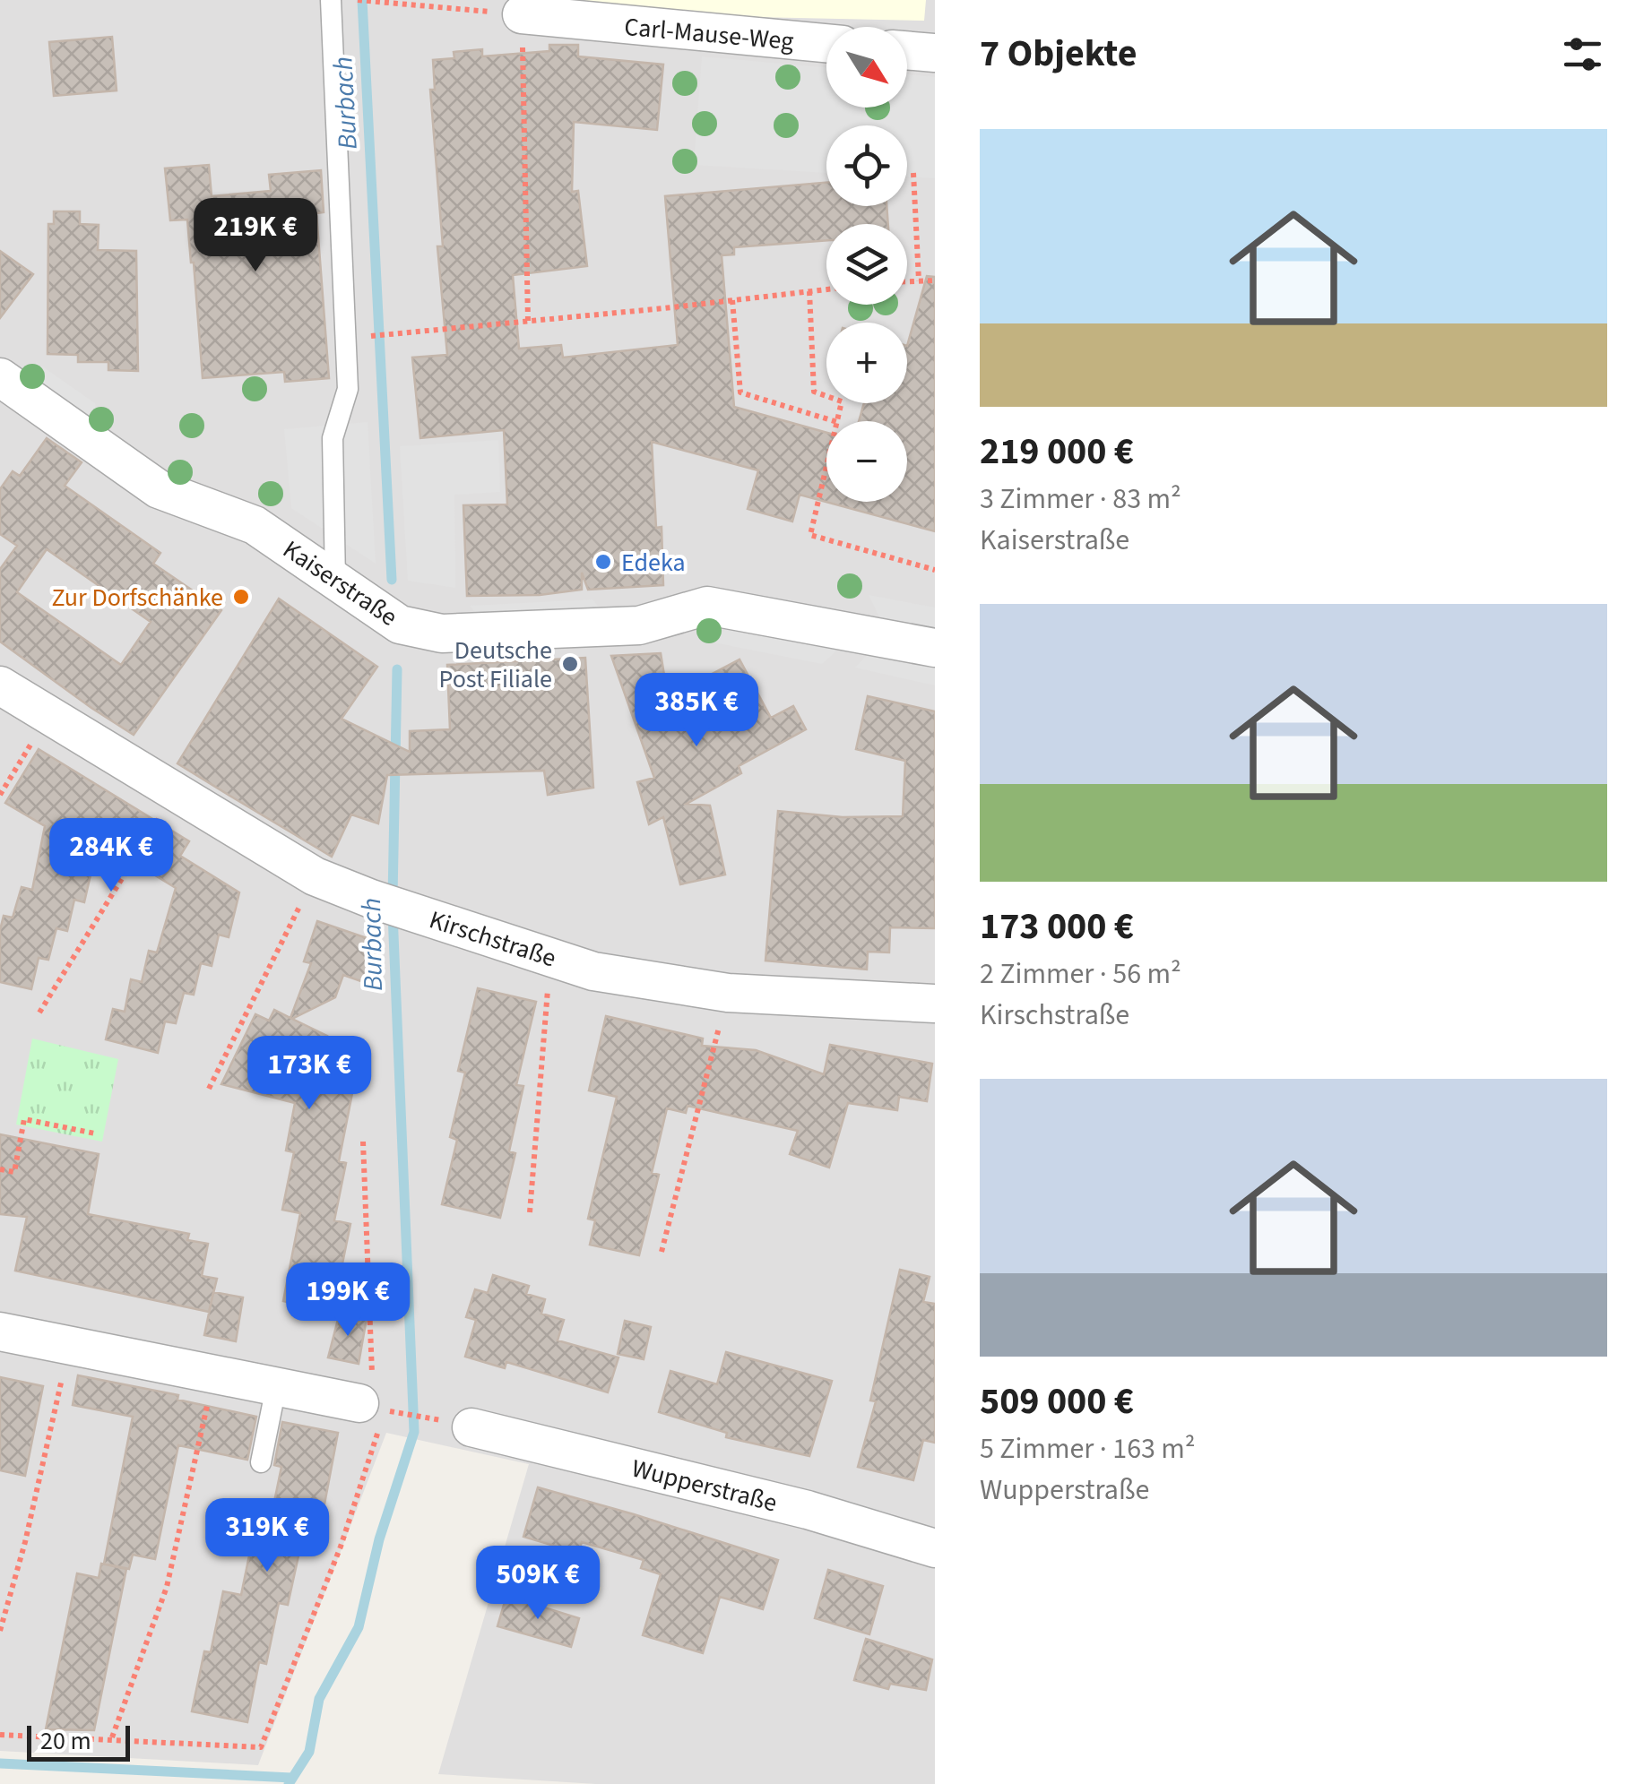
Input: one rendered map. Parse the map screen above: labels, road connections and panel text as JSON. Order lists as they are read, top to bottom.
{
  "streets": {
    "street": [
      "Carl-Mause-Weg",
      "Kaiserstraße",
      "Kirschstraße",
      "Wupperstraße"
    ]
  },
  "water": ["Burbach"],
  "places": ["Edeka", "Zur Dorfschänke", "Deutsche Post Filiale"],
  "scale_bar": "20 m",
  "north": "bottom right",
  "page": {
    "heading": "7 Objekte",
    "map_buttons": ["+", "−"],
    "list": [
      {
        "name": "219 000 €",
        "note": "3 Zimmer · 83 m² · Kaiserstraße"
      },
      {
        "name": "173 000 €",
        "note": "2 Zimmer · 56 m² · Kirschstraße"
      },
      {
        "name": "509 000 €",
        "note": "5 Zimmer · 163 m² · Wupperstraße"
      }
    ],
    "price": [
      "219K €",
      "385K €",
      "284K €",
      "173K €",
      "199K €",
      "319K €",
      "509K €"
    ],
    "scale": "20 m"
  }
}
